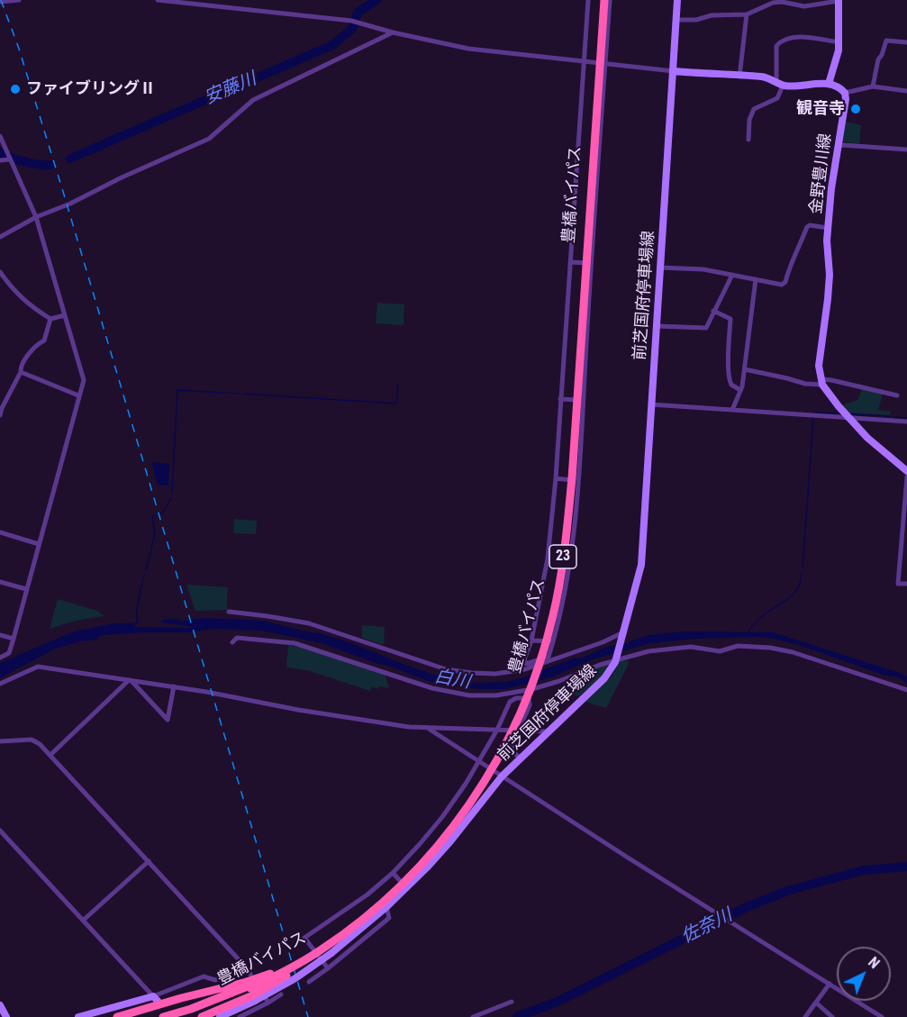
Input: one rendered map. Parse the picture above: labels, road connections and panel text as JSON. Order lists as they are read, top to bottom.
{
  "streets": {
    "highway": ["豊橋バイパス", "23"],
    "main road": ["金野豊川線", "前芝国府停車場線"]
  },
  "crossings": [
    ["豊橋バイパス", "前芝国府停車場線"]
  ],
  "water": ["安藤川", "白川", "佐奈川"],
  "places": ["ファイブリングⅡ", "観音寺"],
  "north": "top right"
}
